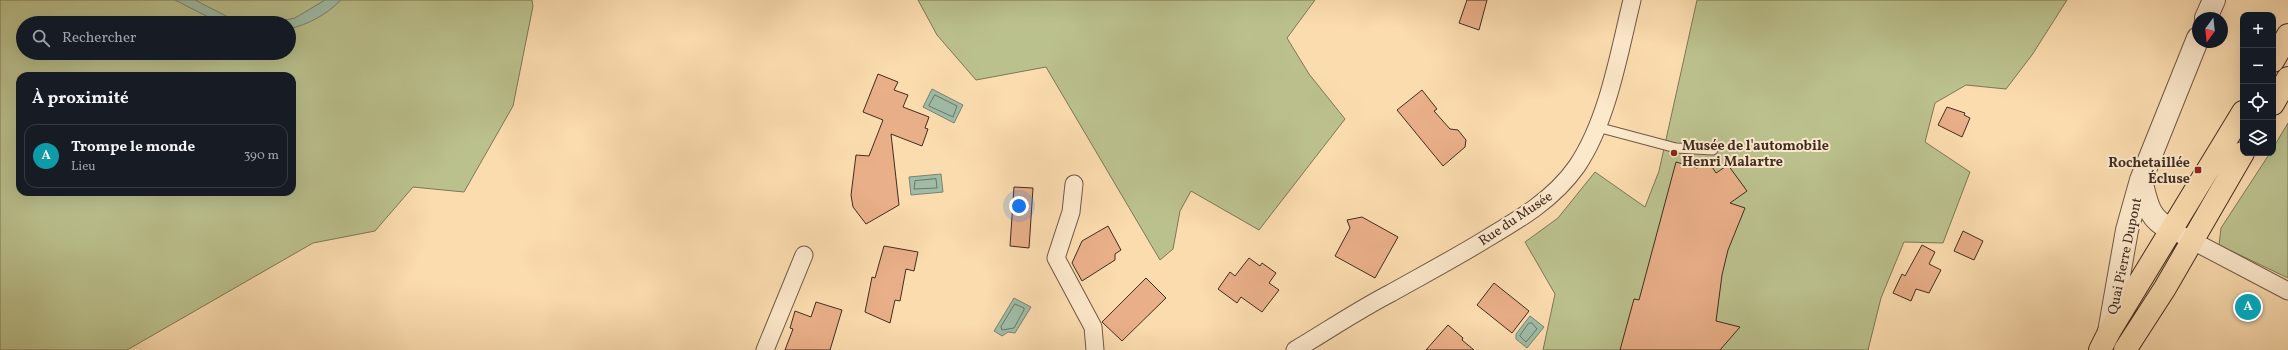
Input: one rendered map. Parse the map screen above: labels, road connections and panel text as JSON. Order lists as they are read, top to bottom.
{
  "streets": {
    "main road": ["Quai Pierre Dupont"],
    "street": ["Rue du Musée"]
  },
  "places": {
    "other": ["Musée de l'automobile Henri Malartre"],
    "transit": ["Rochetaillée Écluse"]
  },
  "north": "bottom",
  "page": {
    "map_buttons": ["+", "−"],
    "search": "Rechercher",
    "heading": "À proximité",
    "list": [
      {
        "mark": "A",
        "name": "Trompe le monde",
        "note": "Lieu",
        "value": "390 m"
      }
    ],
    "pins": "A"
  }
}
